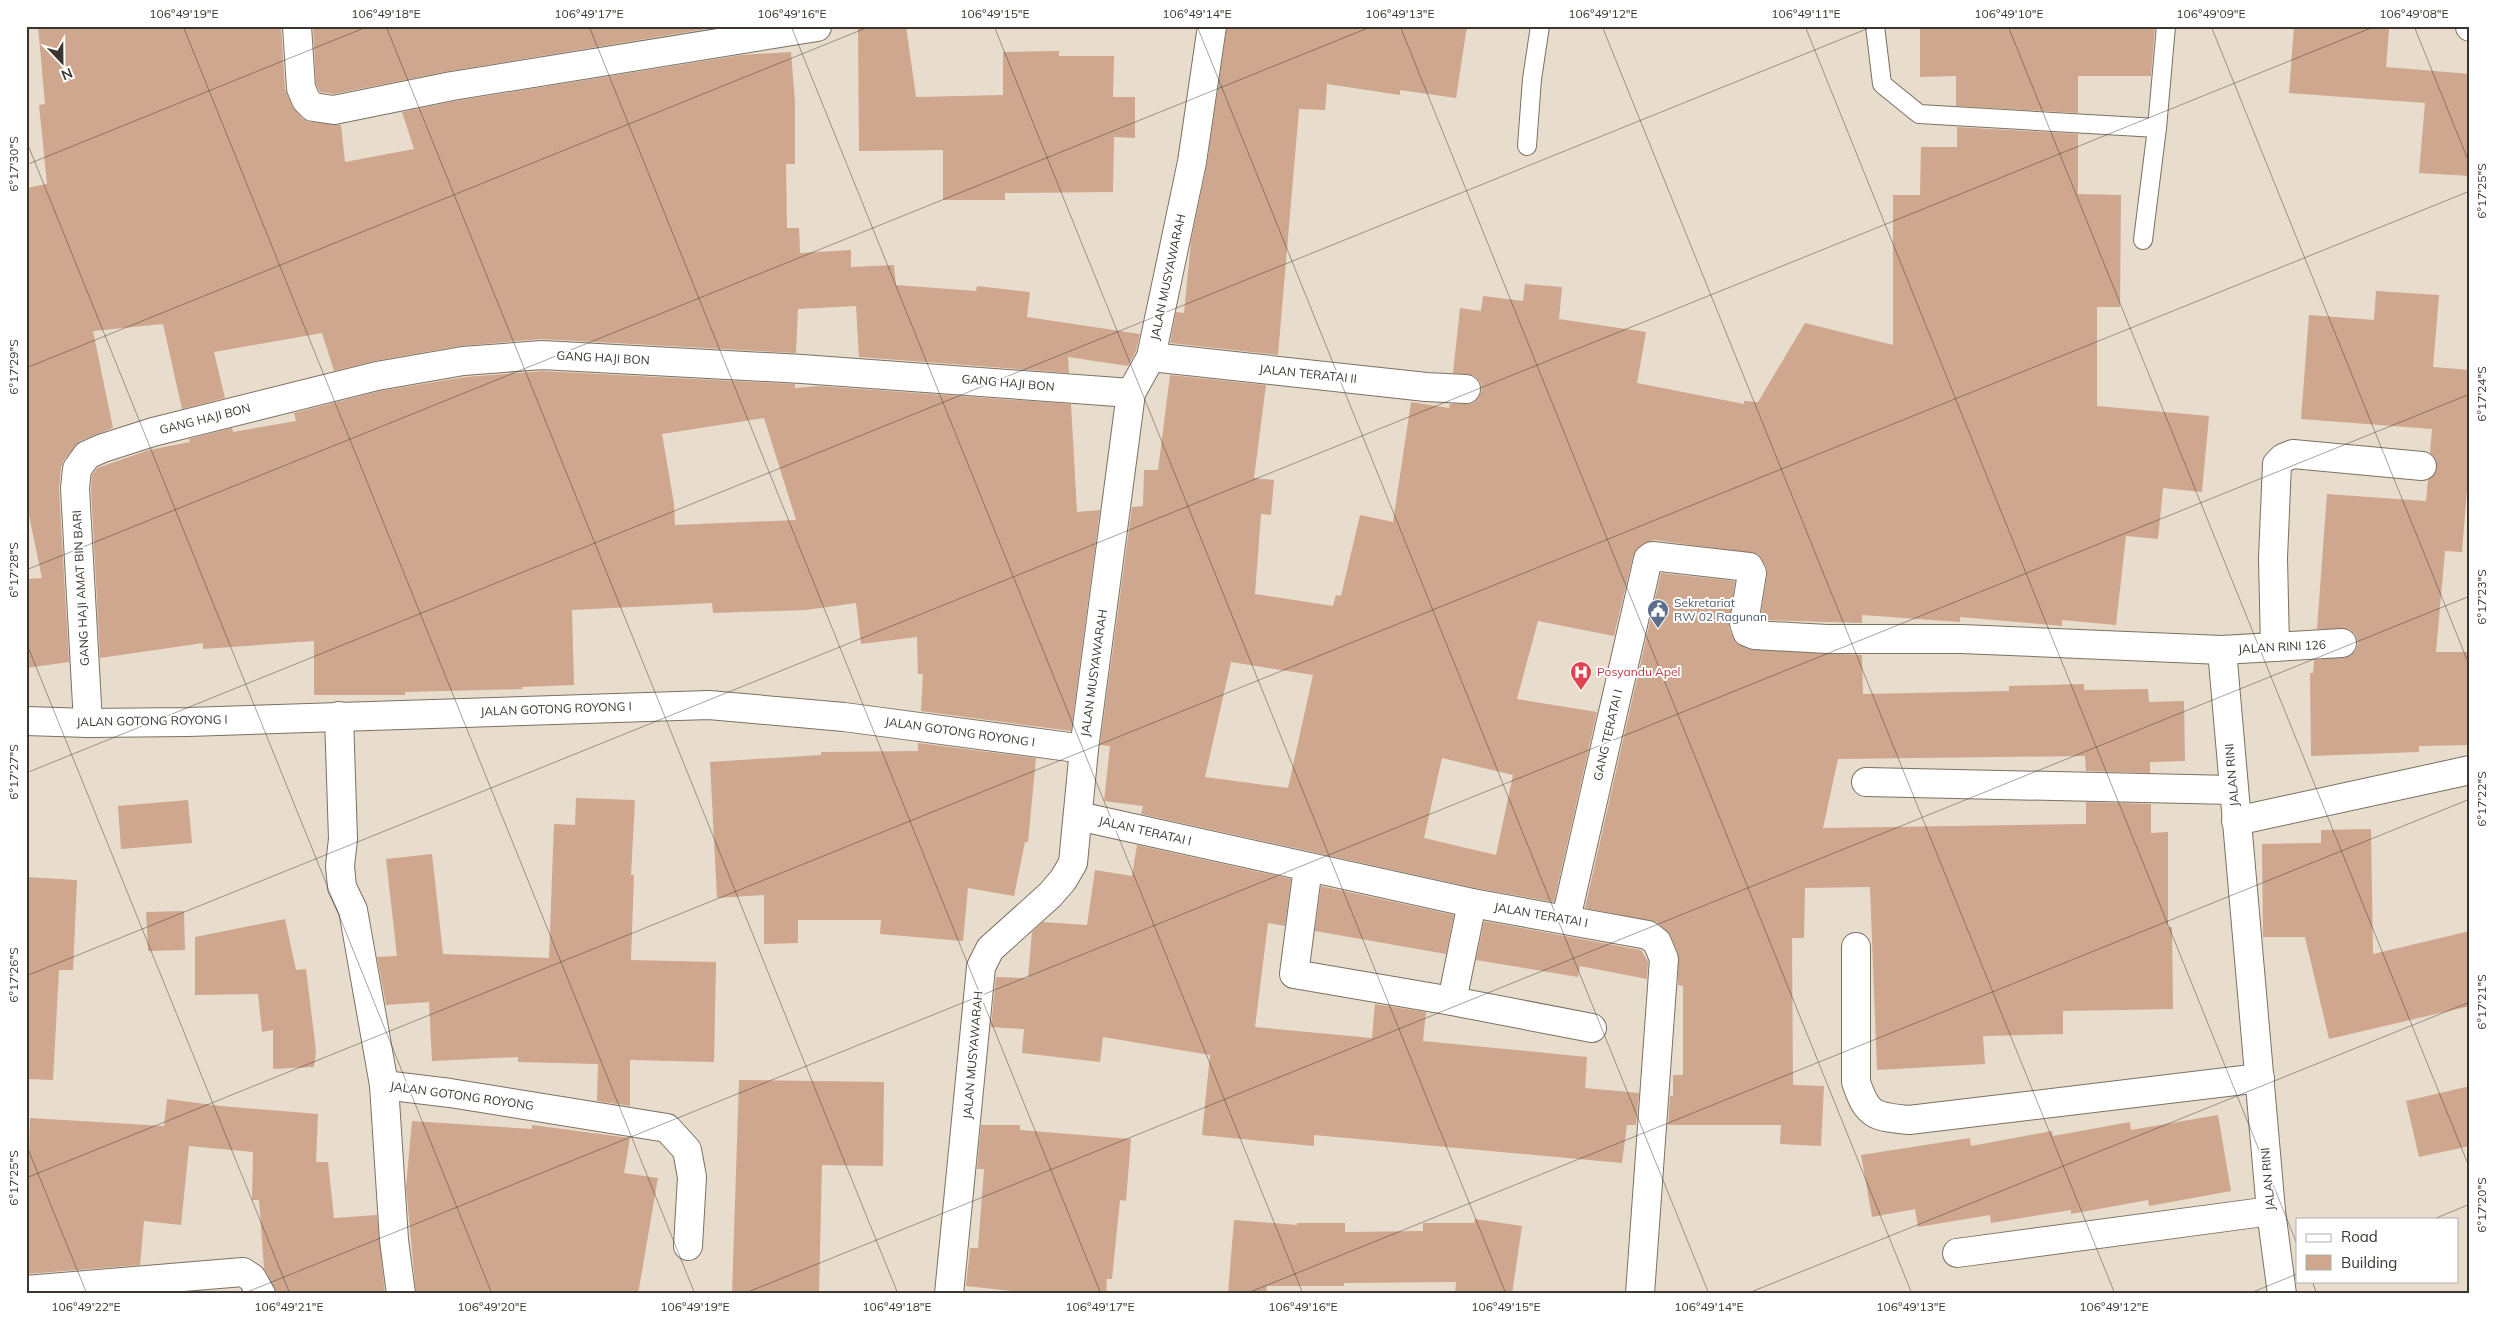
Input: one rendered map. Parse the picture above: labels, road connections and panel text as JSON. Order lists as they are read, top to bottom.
{
  "streets": {
    "street": [
      "JALAN MUSYAWARAH",
      "GANG HAJI BON",
      "JALAN TERATAI II",
      "GANG HAJI AMAT BIN BARI",
      "JALAN RINI 126",
      "JALAN GOTONG ROYONG I",
      "GANG TERATAI I",
      "JALAN RINI",
      "JALAN TERATAI I",
      "JALAN GOTONG ROYONG"
    ]
  },
  "crossings": [
    ["JALAN MUSYAWARAH", "GANG HAJI BON"],
    ["JALAN MUSYAWARAH", "JALAN TERATAI II"],
    ["JALAN MUSYAWARAH", "JALAN GOTONG ROYONG I"],
    ["JALAN MUSYAWARAH", "JALAN TERATAI I"],
    ["GANG HAJI BON", "GANG HAJI AMAT BIN BARI"],
    ["GANG HAJI AMAT BIN BARI", "JALAN GOTONG ROYONG I"],
    ["JALAN RINI 126", "GANG TERATAI I"],
    ["JALAN RINI 126", "JALAN RINI"],
    ["JALAN GOTONG ROYONG I", "JALAN GOTONG ROYONG"],
    ["GANG TERATAI I", "JALAN RINI"],
    ["GANG TERATAI I", "JALAN TERATAI I"]
  ],
  "places": {
    "public building": ["Sekretariat RW 02 Ragunan"],
    "hospital": ["Posyandu Apel"]
  },
  "legend": ["Road", "Building"],
  "north": "bottom",
  "coordinates": [
    "106°49'19\"E",
    "106°49'18\"E",
    "106°49'17\"E",
    "106°49'16\"E",
    "106°49'15\"E",
    "106°49'14\"E",
    "106°49'13\"E",
    "106°49'12\"E",
    "106°49'11\"E",
    "106°49'10\"E",
    "106°49'09\"E",
    "106°49'08\"E",
    "6°17'30\"S",
    "6°17'25\"S",
    "6°17'29\"S",
    "6°17'24\"S",
    "6°17'28\"S",
    "6°17'23\"S",
    "6°17'27\"S",
    "6°17'22\"S",
    "6°17'26\"S",
    "6°17'21\"S",
    "6°17'20\"S",
    "106°49'22\"E",
    "106°49'21\"E",
    "106°49'20\"E"
  ]
}
